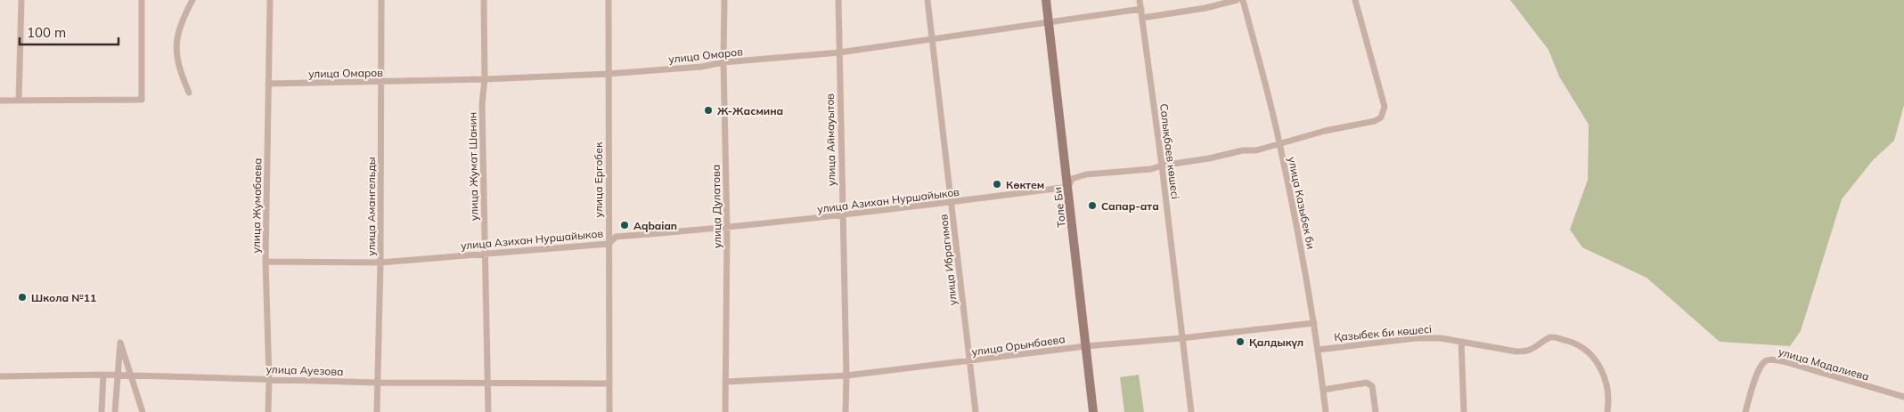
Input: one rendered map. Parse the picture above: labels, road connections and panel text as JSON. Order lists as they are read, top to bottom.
{
  "streets": {
    "main road": ["Толе Би"],
    "street": [
      "улица Омаров",
      "улица Аймауытов",
      "Салықбаев көшесі",
      "улица Жумат Шанин",
      "улица Ергобек",
      "улица Азихан Нуршайыков",
      "улица Казыбек би",
      "улица Жумабаева",
      "улица Амангельды",
      "улица Дулатова",
      "улица Ибрагимов",
      "Қазыбек би көшесі",
      "улица Орынбаева",
      "улица Мадалиева",
      "улица Ауезова"
    ]
  },
  "crossings": [
    ["улица Омаров", "улица Аймауытов"],
    ["улица Омаров", "Салықбаев көшесі"],
    ["улица Омаров", "улица Жумат Шанин"],
    ["улица Омаров", "улица Ергобек"],
    ["улица Омаров", "улица Жумабаева"],
    ["улица Омаров", "улица Амангельды"],
    ["улица Омаров", "улица Дулатова"],
    ["улица Омаров", "Толе Би"],
    ["улица Омаров", "улица Ибрагимов"],
    ["улица Аймауытов", "улица Азихан Нуршайыков"],
    ["улица Аймауытов", "улица Орынбаева"],
    ["Салықбаев көшесі", "улица Азихан Нуршайыков"],
    ["Салықбаев көшесі", "улица Орынбаева"],
    ["улица Жумат Шанин", "улица Азихан Нуршайыков"],
    ["улица Жумат Шанин", "улица Ауезова"],
    ["улица Ергобек", "улица Азихан Нуршайыков"],
    ["улица Ергобек", "улица Ауезова"],
    ["улица Азихан Нуршайыков", "улица Казыбек би"],
    ["улица Азихан Нуршайыков", "улица Жумабаева"],
    ["улица Азихан Нуршайыков", "улица Амангельды"],
    ["улица Азихан Нуршайыков", "улица Дулатова"],
    ["улица Азихан Нуршайыков", "Толе Би"],
    ["улица Азихан Нуршайыков", "улица Ибрагимов"],
    ["улица Казыбек би", "Қазыбек би көшесі"],
    ["улица Казыбек би", "улица Орынбаева"],
    ["улица Жумабаева", "улица Ауезова"],
    ["улица Амангельды", "улица Ауезова"],
    ["улица Дулатова", "улица Орынбаева"],
    ["Толе Би", "улица Орынбаева"],
    ["улица Ибрагимов", "улица Орынбаева"]
  ],
  "places": [
    "Ж-Жасмина",
    "Көктем",
    "Сапар-ата",
    "Aqbaian",
    "Школа №11",
    "Қалдыкүл"
  ],
  "scale_bar": "100 m"
}
